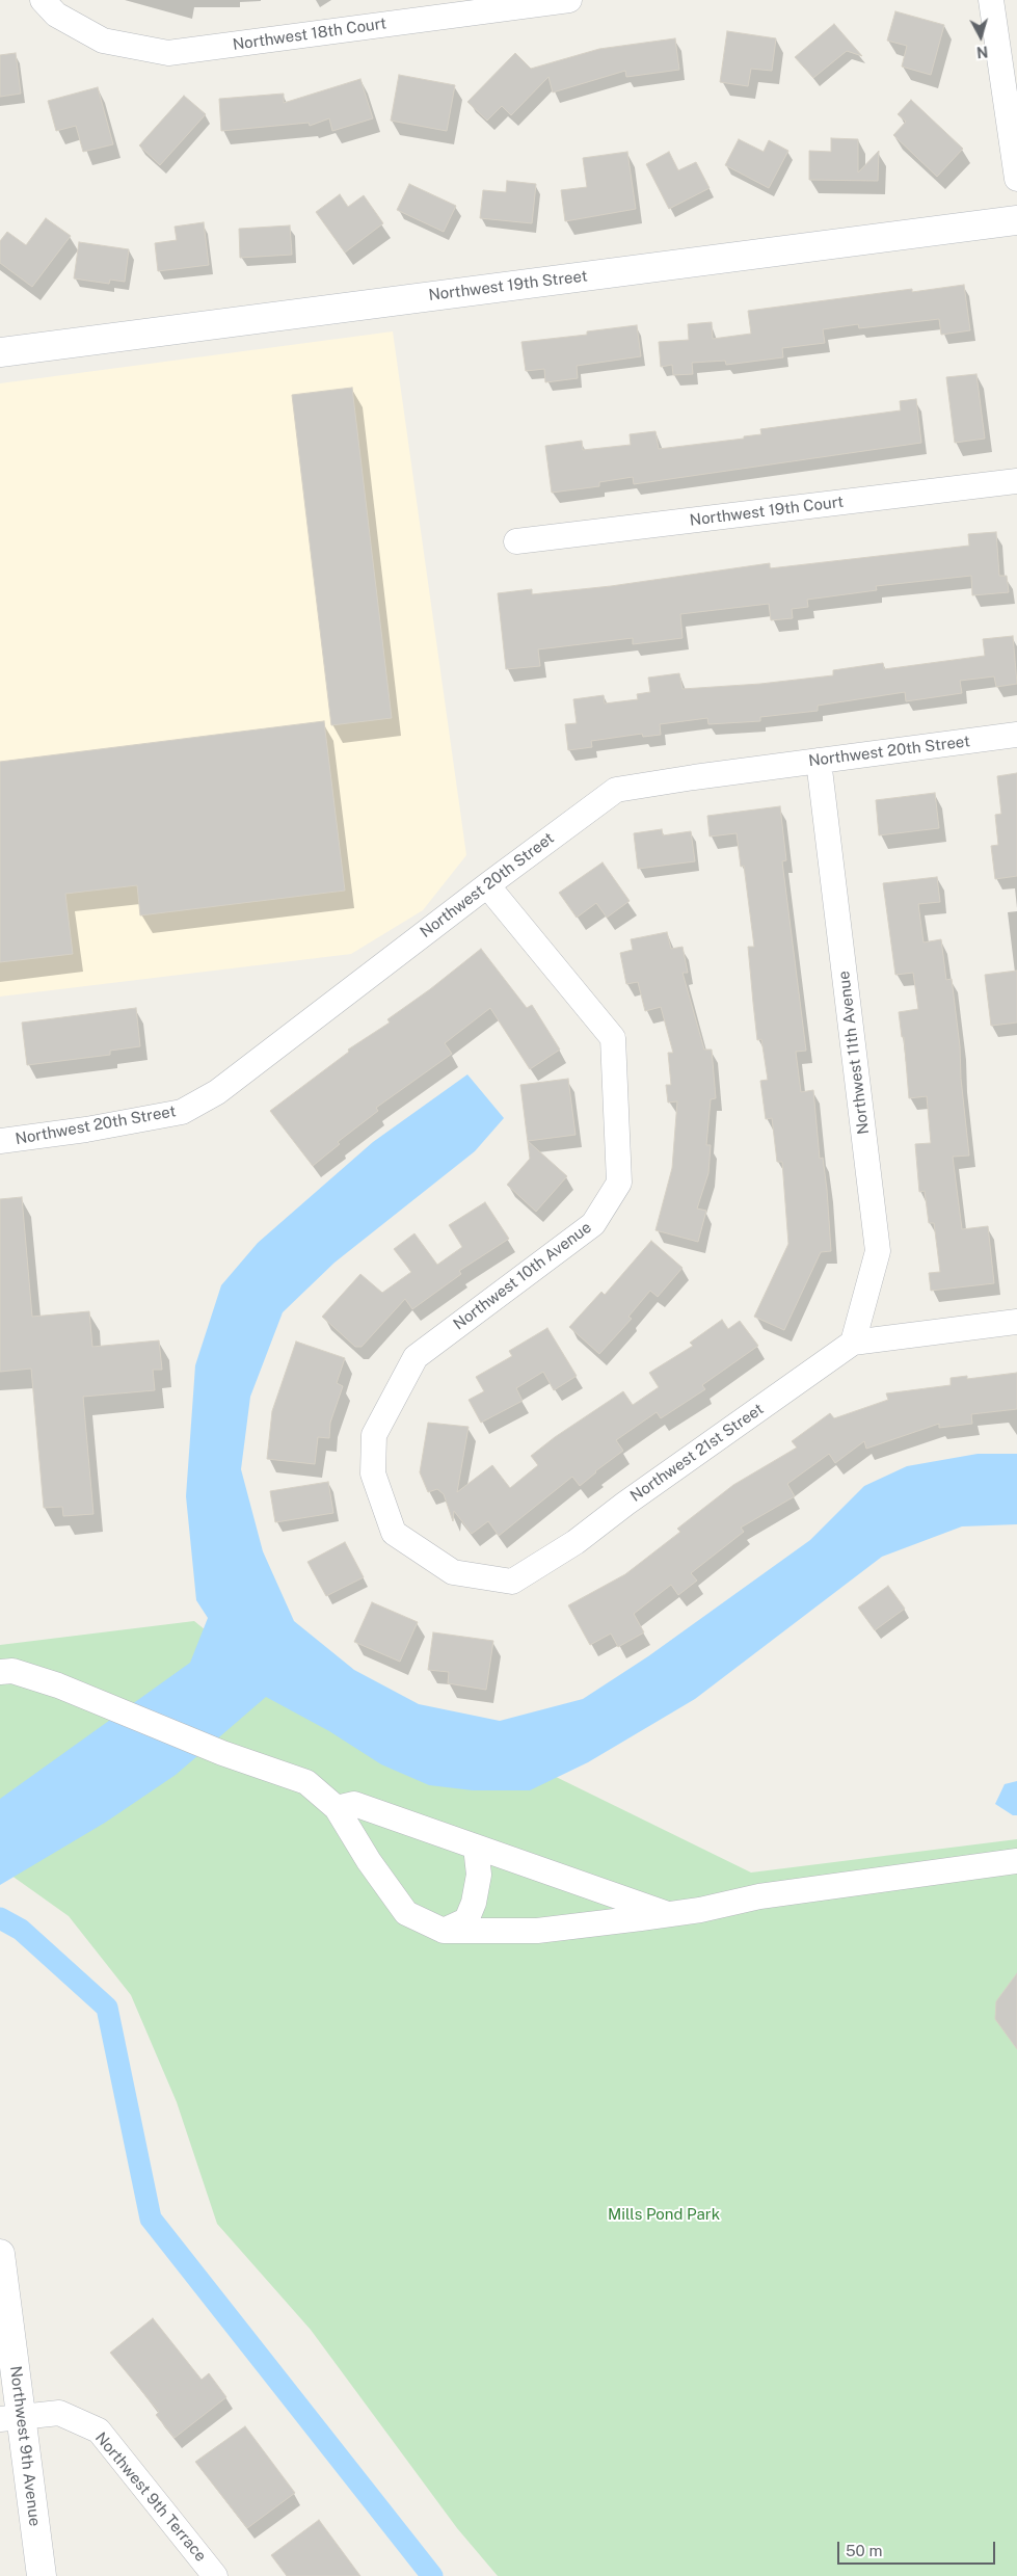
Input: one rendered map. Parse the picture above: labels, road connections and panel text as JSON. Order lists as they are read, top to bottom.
{
  "streets": {
    "street": [
      "Northwest 18th Court",
      "Northwest 19th Street",
      "Northwest 19th Court",
      "Northwest 20th Street",
      "Northwest 11th Avenue",
      "Northwest 10th Avenue",
      "Northwest 21st Street",
      "Northwest 9th Avenue",
      "Northwest 9th Terrace"
    ]
  },
  "crossings": [
    ["Northwest 20th Street", "Northwest 11th Avenue"],
    ["Northwest 20th Street", "Northwest 10th Avenue"],
    ["Northwest 11th Avenue", "Northwest 21st Street"],
    ["Northwest 10th Avenue", "Northwest 21st Street"],
    ["Northwest 9th Avenue", "Northwest 9th Terrace"]
  ],
  "parks": ["Mills Pond Park"],
  "scale_bar": "50 m",
  "north": "bottom"
}
